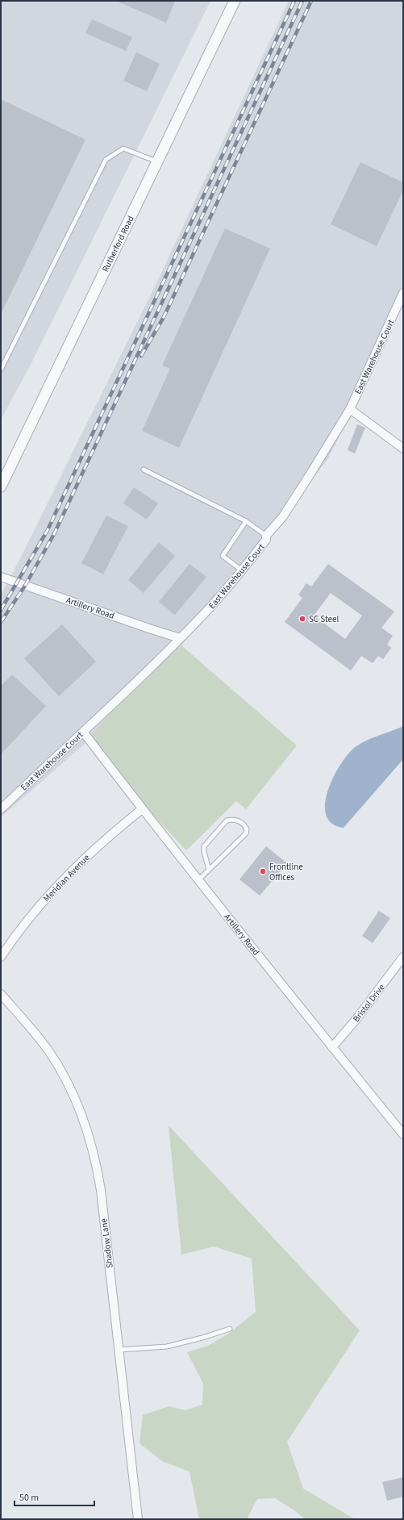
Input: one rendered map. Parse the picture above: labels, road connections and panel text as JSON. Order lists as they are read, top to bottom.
{
  "streets": {
    "street": [
      "Rutherford Road",
      "East Warehouse Court",
      "Artillery Road",
      "Meridian Avenue",
      "Bristol Drive",
      "Shadow Lane"
    ]
  },
  "crossings": [
    ["East Warehouse Court", "Artillery Road"],
    ["Artillery Road", "Meridian Avenue"],
    ["Artillery Road", "Bristol Drive"]
  ],
  "places": ["SC Steel", "Frontline Offices"],
  "scale_bar": "50 m"
}
